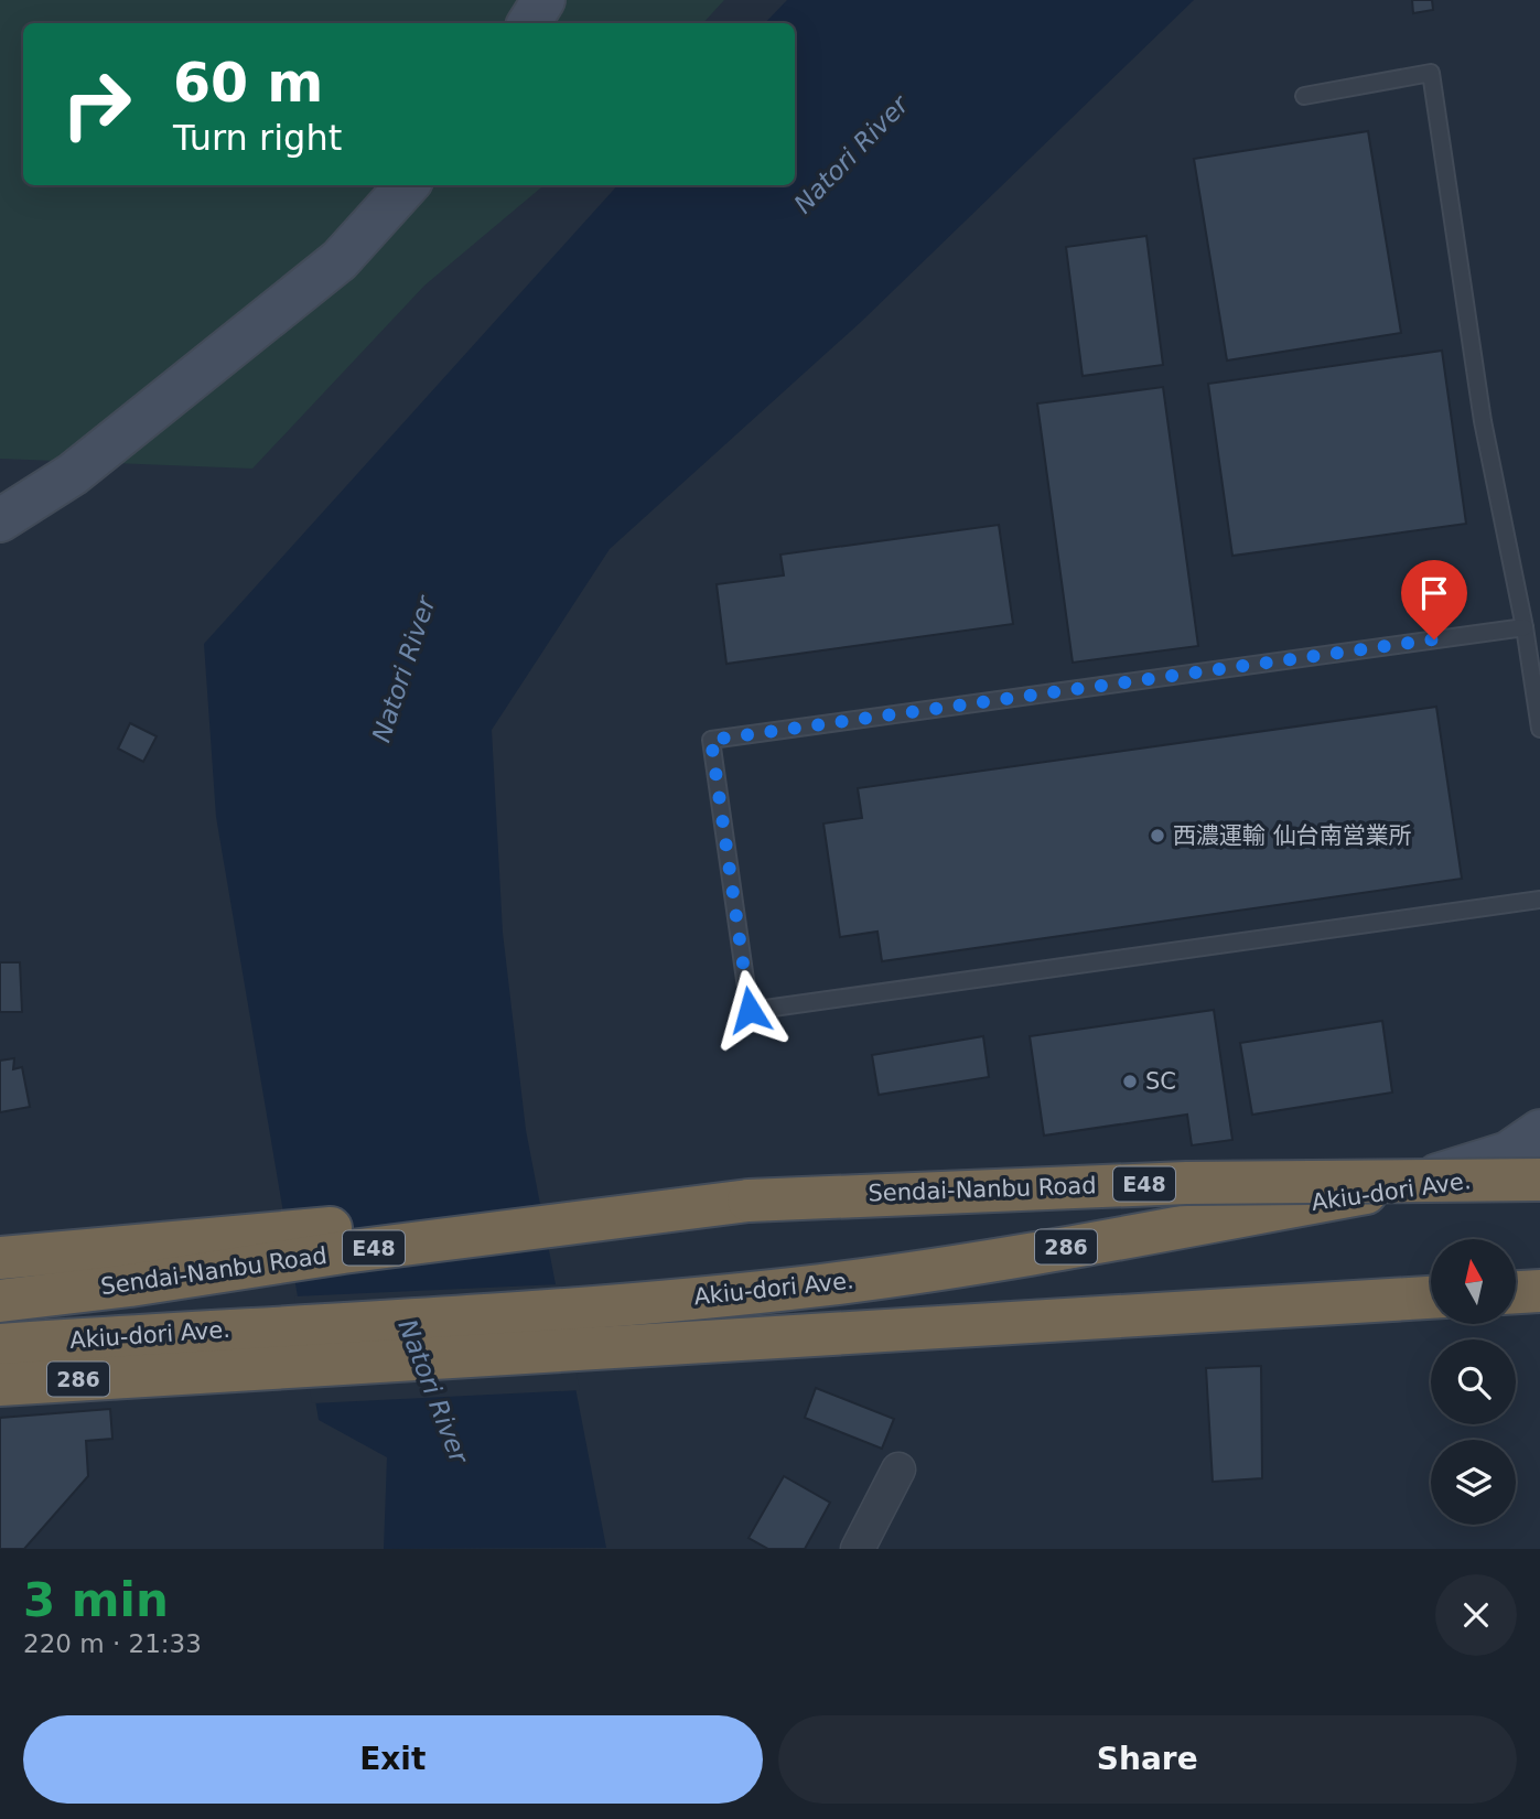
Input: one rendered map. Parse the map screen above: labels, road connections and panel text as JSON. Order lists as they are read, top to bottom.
{
  "streets": {
    "highway": [
      "E48",
      "Sendai-Nanbu Road",
      "Akiu-dori Ave.",
      "286"
    ]
  },
  "water": ["Natori River"],
  "places": ["西濃運輸 仙台南営業所", "SC"],
  "north": "top",
  "page": {
    "turn": ["60 m", "Turn right"],
    "heading": ["3 min", "220 m · 21:33"],
    "buttons": ["Exit", "Share"]
  }
}
